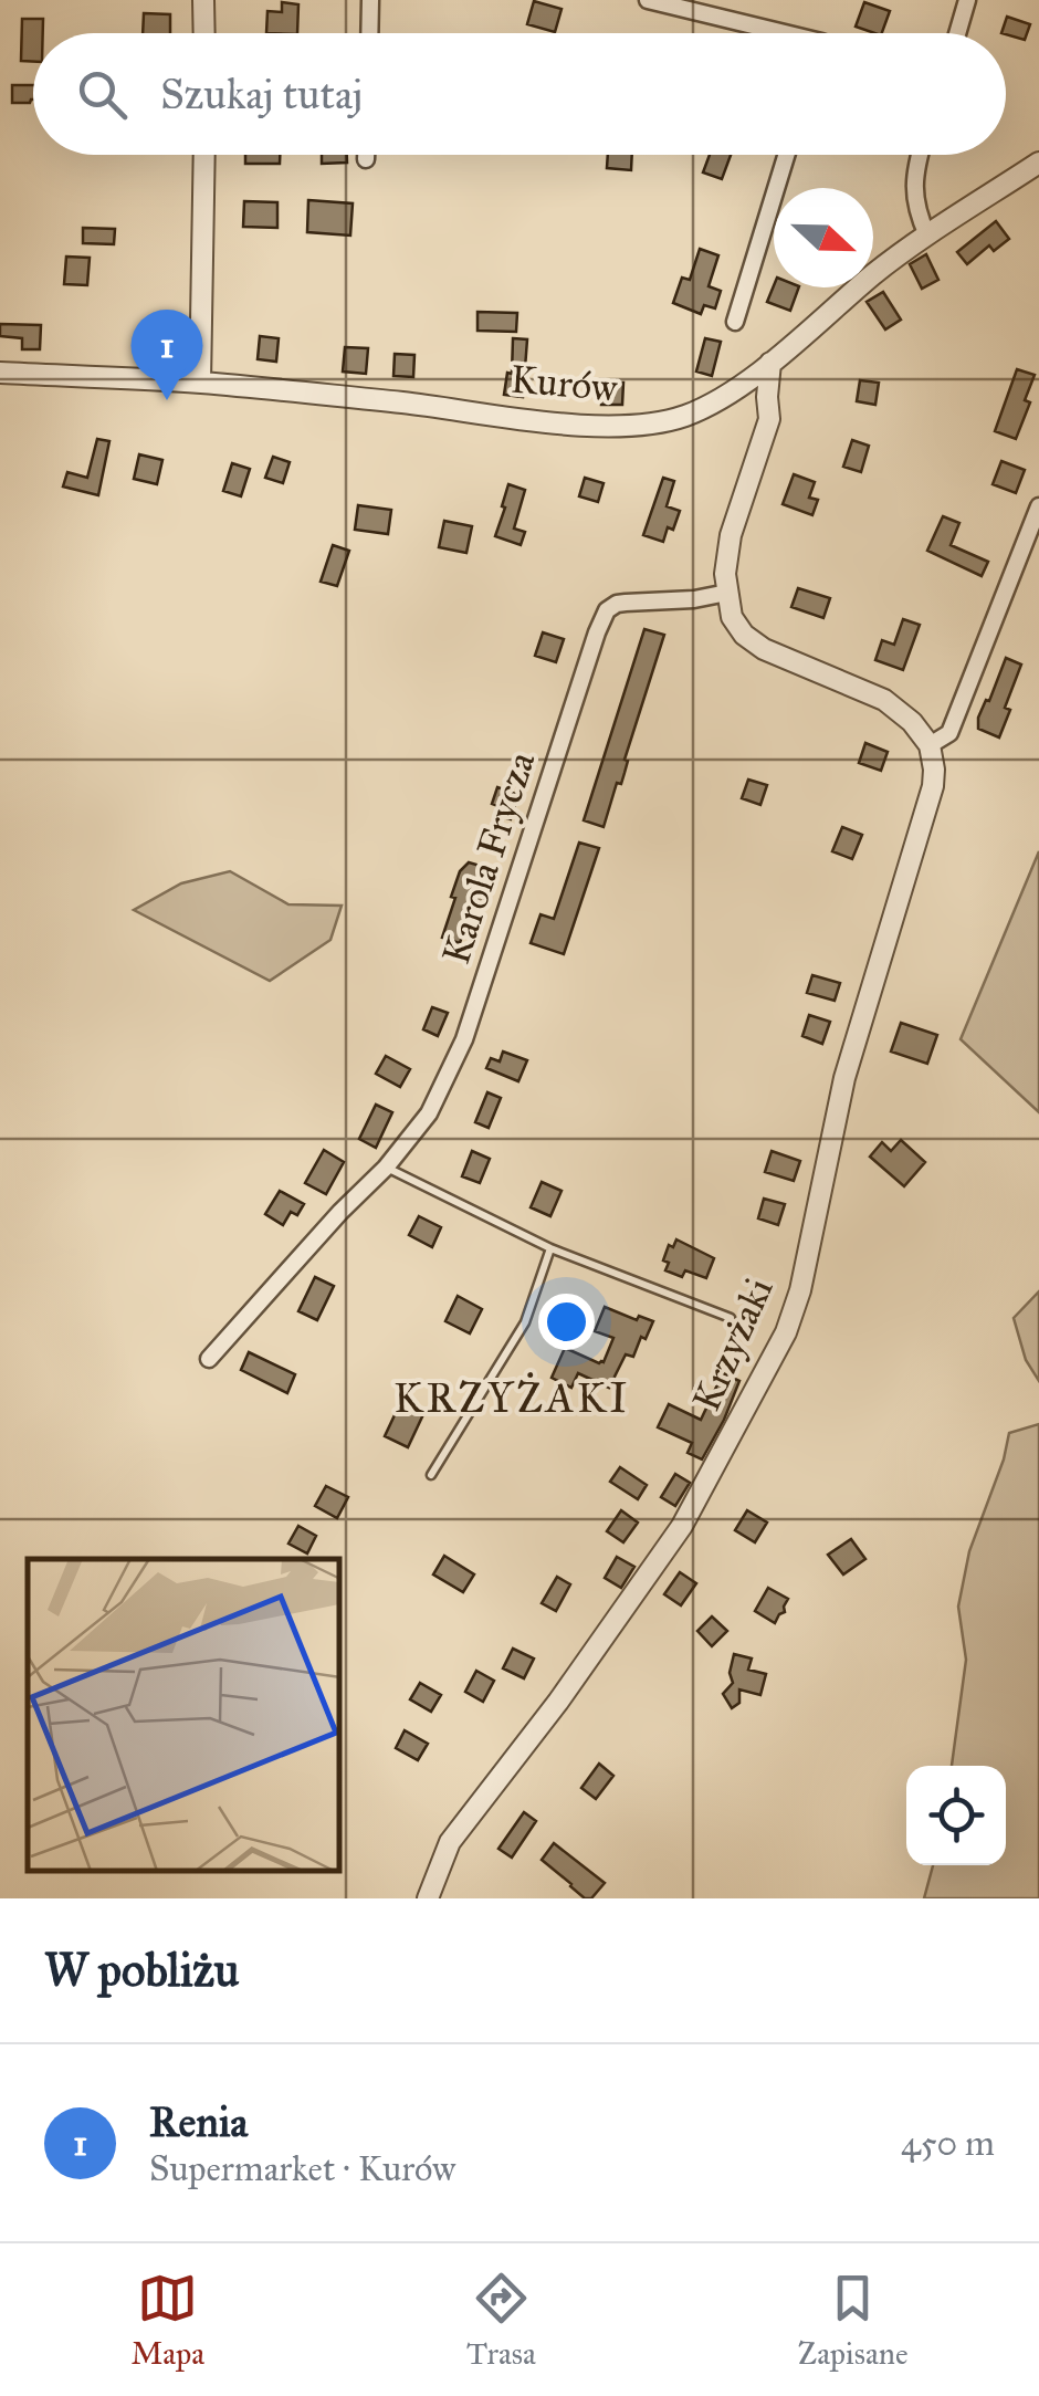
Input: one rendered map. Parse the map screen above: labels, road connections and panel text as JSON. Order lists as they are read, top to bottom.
{
  "streets": {
    "street": ["Kurów", "Karola Frycza", "Krzyżaki"]
  },
  "districts": ["KRZYŻAKI"],
  "north": "right",
  "page": {
    "search": "Szukaj tutaj",
    "pins": "1",
    "heading": "W pobliżu",
    "list": [
      {
        "mark": "1",
        "name": "Renia",
        "note": "Supermarket · Kurów",
        "value": "450 m"
      }
    ],
    "nav": ["Mapa", "Trasa", "Zapisane"]
  }
}
